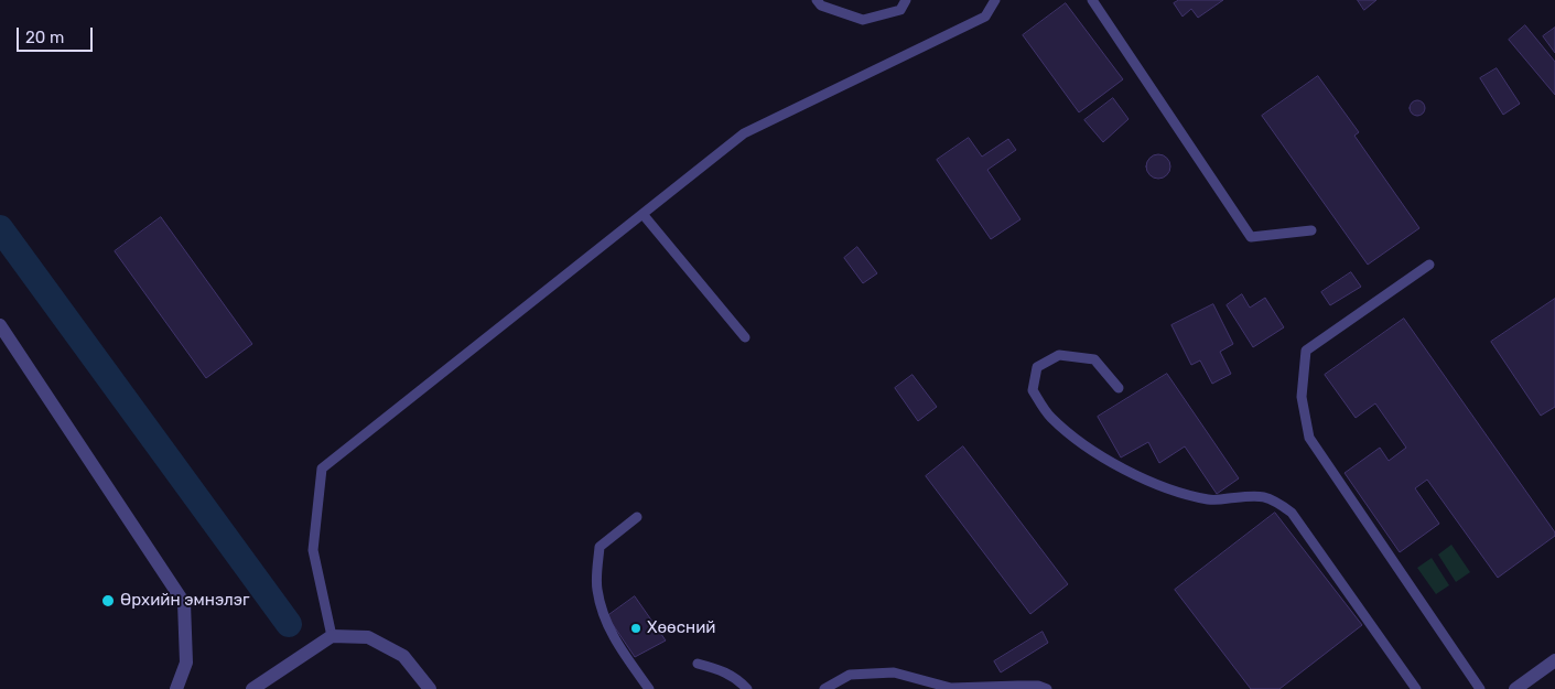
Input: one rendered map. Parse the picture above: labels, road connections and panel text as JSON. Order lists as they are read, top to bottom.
{
  "places": ["Өрхийн эмнэлэг", "Хөөсний"],
  "scale_bar": "20 m"
}
